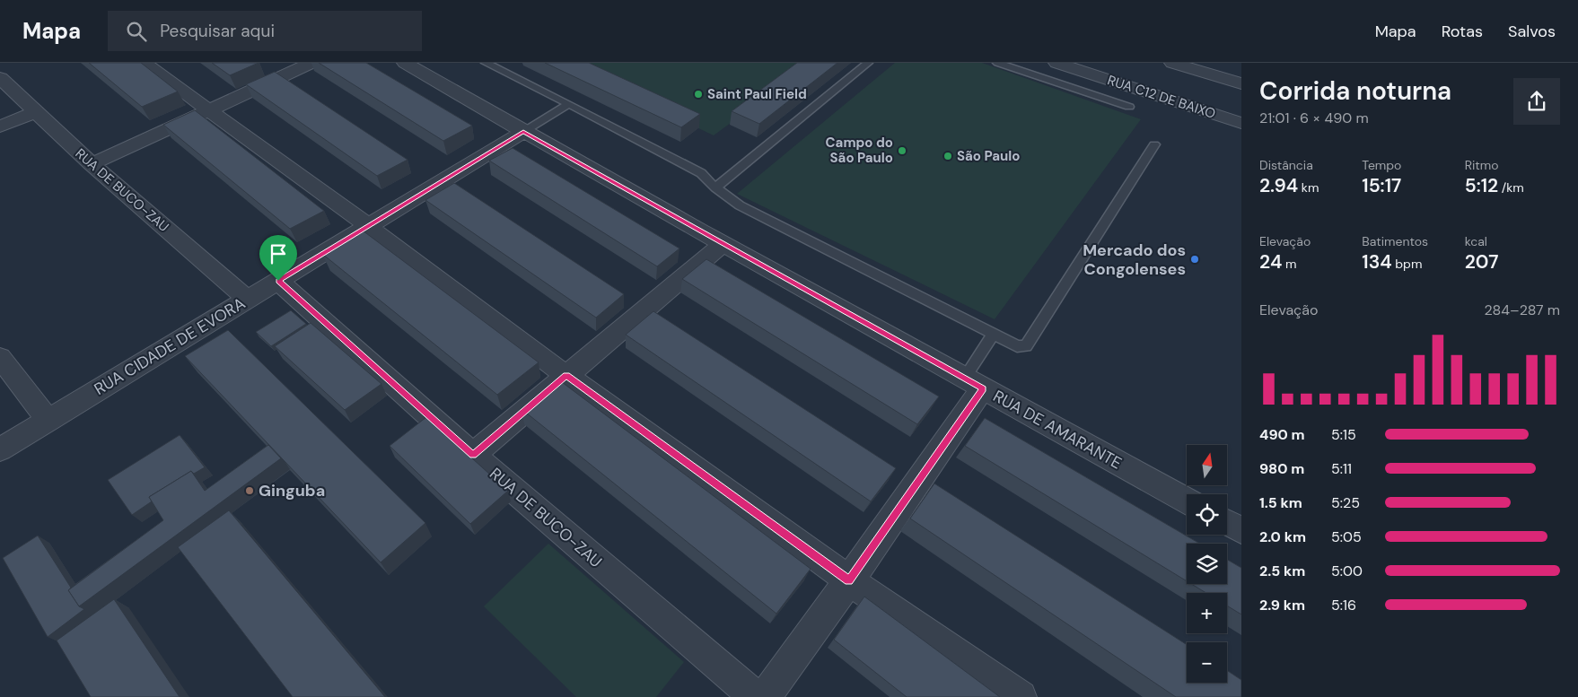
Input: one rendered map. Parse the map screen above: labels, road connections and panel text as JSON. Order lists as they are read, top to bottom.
{
  "streets": {
    "street": [
      "RUA C12 DE BAIXO",
      "RUA DE BUCO-ZAU",
      "RUA CIDADE DE EVORA",
      "RUA DE AMARANTE"
    ]
  },
  "crossings": [
    ["RUA DE BUCO-ZAU", "RUA CIDADE DE EVORA"],
    ["RUA CIDADE DE EVORA", "RUA DE AMARANTE"]
  ],
  "places": [
    "Saint Paul Field",
    "Campo do São Paulo",
    "São Paulo",
    "Mercado dos Congolenses",
    "Ginguba"
  ],
  "north": "top",
  "page": {
    "header": "Mapa",
    "search": "Pesquisar aqui",
    "nav": ["Mapa", "Rotas", "Salvos"],
    "heading": ["Corrida noturna", "21:01 · 6 × 490 m"],
    "stats": [
      ["Distância", "2.94 km"],
      ["Tempo", "15:17"],
      ["Ritmo", "5:12 /km"],
      ["Elevação", "24 m"],
      ["Batimentos", "134 bpm"],
      ["kcal", "207"]
    ],
    "chart": ["Elevação", "284–287 m"],
    "list": [
      {
        "name": "490 m",
        "note": "5:15"
      },
      {
        "name": "980 m",
        "note": "5:11"
      },
      {
        "name": "1.5 km",
        "note": "5:25"
      },
      {
        "name": "2.0 km",
        "note": "5:05"
      },
      {
        "name": "2.5 km",
        "note": "5:00"
      },
      {
        "name": "2.9 km",
        "note": "5:16"
      }
    ],
    "map_buttons": ["+", "−"]
  }
}
